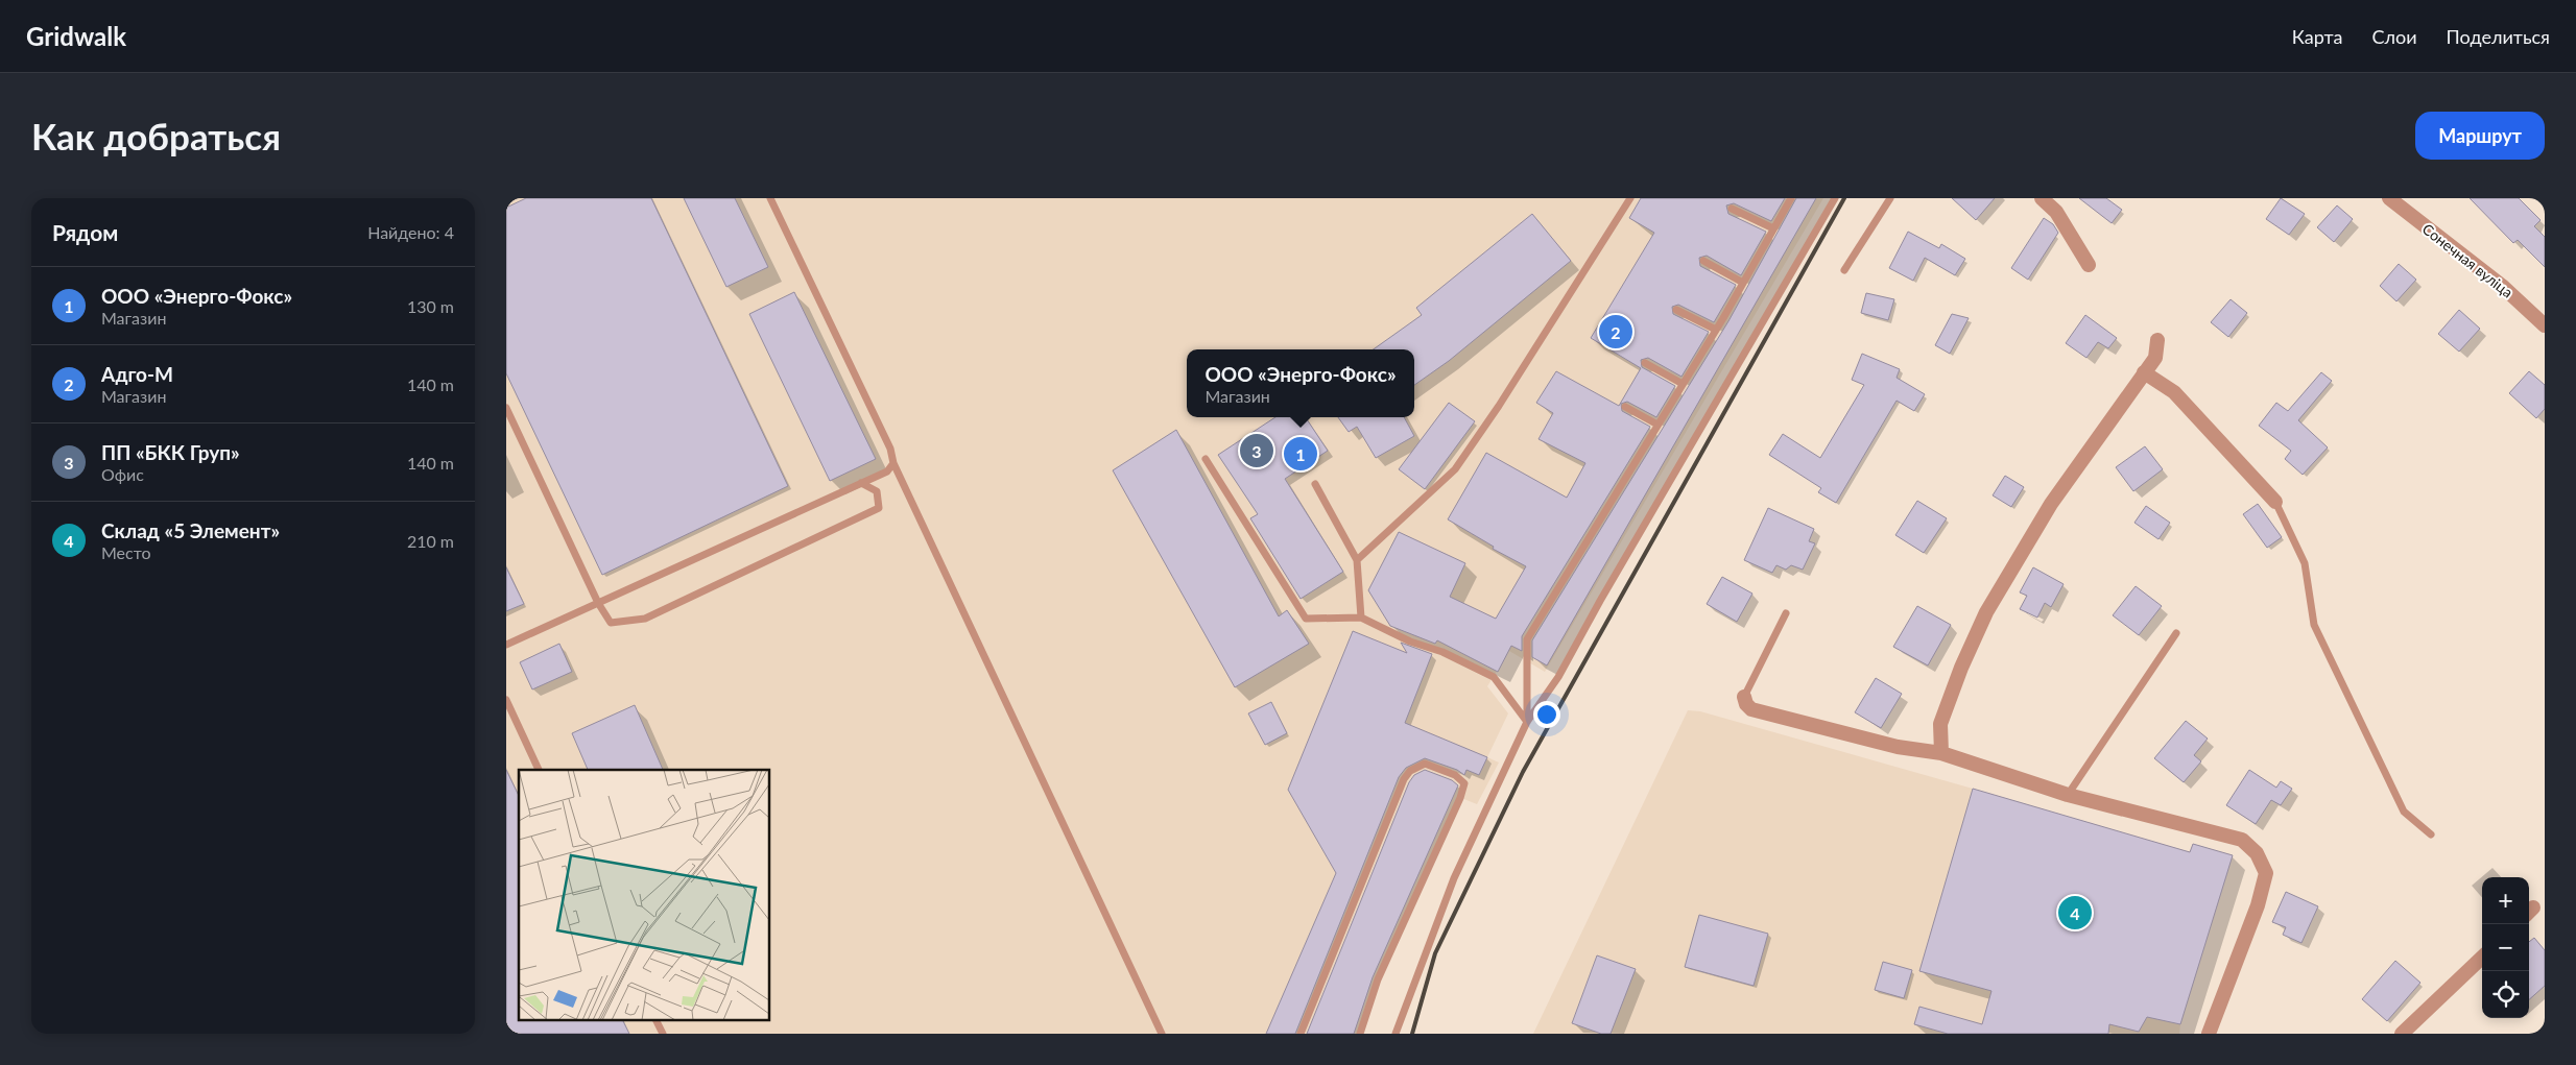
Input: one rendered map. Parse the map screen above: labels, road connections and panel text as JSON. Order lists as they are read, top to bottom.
{
  "streets": {
    "street": ["Сонечная вуліца"]
  },
  "page": {
    "header": "Gridwalk",
    "nav": ["Карта", "Слои", "Поделиться"],
    "buttons": "Маршрут",
    "title": "Как добраться",
    "heading": ["Рядом", "Найдено: 4"],
    "list": [
      {
        "mark": "1",
        "name": "ООО «Энерго-Фокс»",
        "note": "Магазин",
        "value": "130 m"
      },
      {
        "mark": "2",
        "name": "Адго-М",
        "note": "Магазин",
        "value": "140 m"
      },
      {
        "mark": "3",
        "name": "ПП «БКК Груп»",
        "note": "Офис",
        "value": "140 m"
      },
      {
        "mark": "4",
        "name": "Склад «5 Элемент»",
        "note": "Место",
        "value": "210 m"
      }
    ],
    "pins": [
      "2",
      "3",
      "1",
      "4"
    ],
    "popup": ["ООО «Энерго-Фокс»", "Магазин"],
    "map_buttons": ["+", "−"]
  }
}
